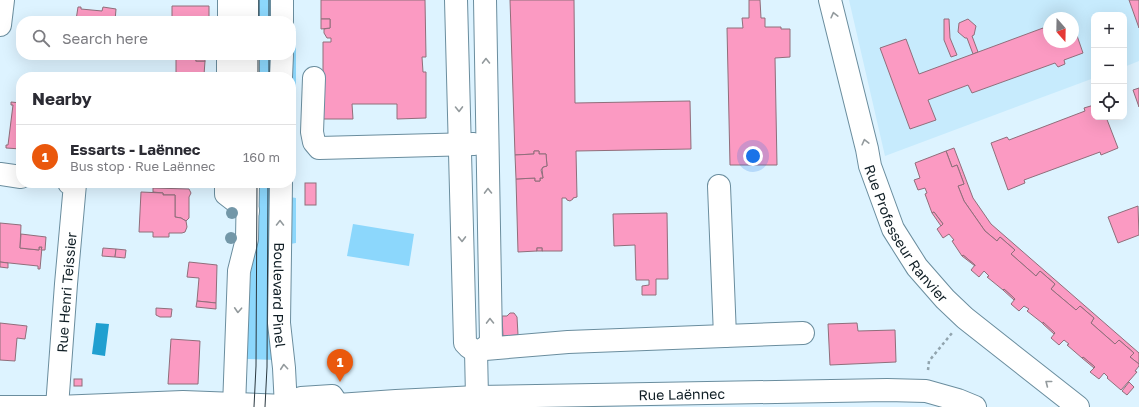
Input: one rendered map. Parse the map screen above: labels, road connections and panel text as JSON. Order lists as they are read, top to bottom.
{
  "streets": {
    "street": [
      "Rue Professeur Ranvier",
      "Rue Henri Teissier",
      "Boulevard Pinel",
      "Rue Laënnec"
    ]
  },
  "crossings": [
    ["Rue Henri Teissier", "Rue Laënnec"],
    ["Boulevard Pinel", "Rue Laënnec"]
  ],
  "one_way": ["Rue Professeur Ranvier"],
  "north": "bottom",
  "page": {
    "map_buttons": ["+", "−"],
    "search": "Search here",
    "heading": "Nearby",
    "list": [
      {
        "mark": "1",
        "name": "Essarts - Laënnec",
        "note": "Bus stop · Rue Laënnec",
        "value": "160 m"
      }
    ],
    "pins": "1"
  }
}
